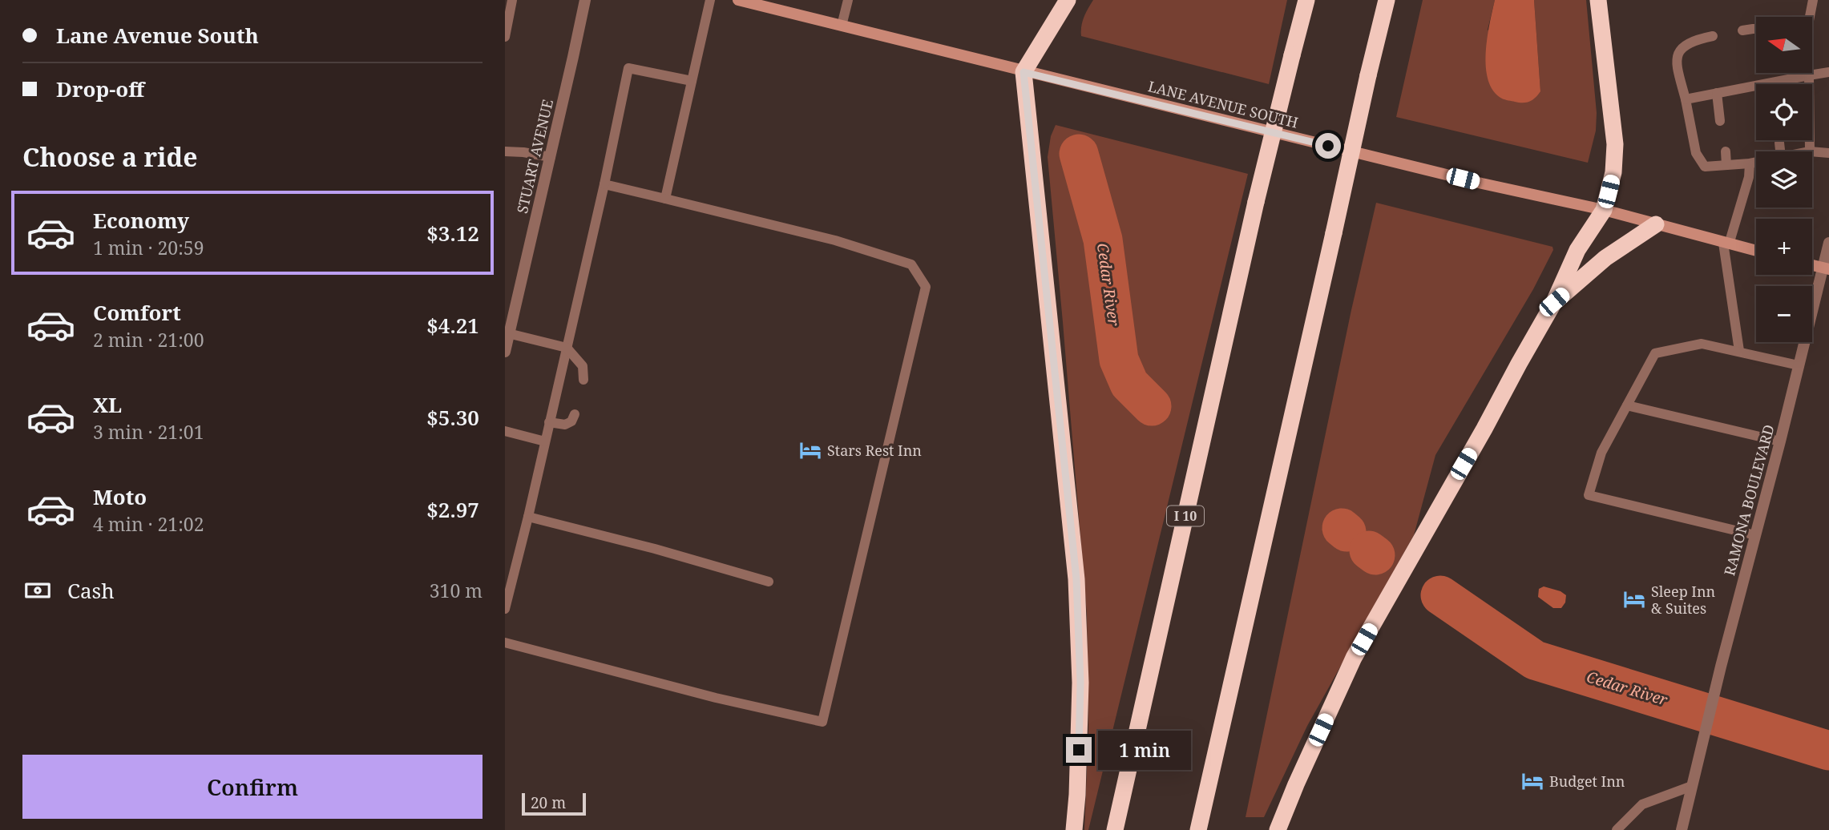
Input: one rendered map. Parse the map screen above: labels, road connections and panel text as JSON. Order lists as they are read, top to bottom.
{
  "streets": {
    "highway": ["I 10"],
    "main road": ["LANE AVENUE SOUTH"],
    "street": ["STUART AVENUE", "RAMONA BOULEVARD"]
  },
  "water": ["Cedar River"],
  "places": {
    "hotel": ["Stars Rest Inn", "Sleep Inn & Suites", "Budget Inn"]
  },
  "scale_bar": "20 m",
  "north": "left",
  "page": {
    "banner": ["Lane Avenue South", "Drop-off"],
    "map_buttons": ["+", "−"],
    "heading": "Choose a ride",
    "list": [
      {
        "name": "Economy",
        "note": "1 min · 20:59",
        "value": "$3.12"
      },
      {
        "name": "Comfort",
        "note": "2 min · 21:00",
        "value": "$4.21"
      },
      {
        "name": "XL",
        "note": "3 min · 21:01",
        "value": "$5.30"
      },
      {
        "name": "Moto",
        "note": "4 min · 21:02",
        "value": "$2.97"
      }
    ],
    "pay": ["Cash", "310 m"],
    "bubble": "1 min",
    "buttons": "Confirm",
    "scale": "20 m"
  }
}
